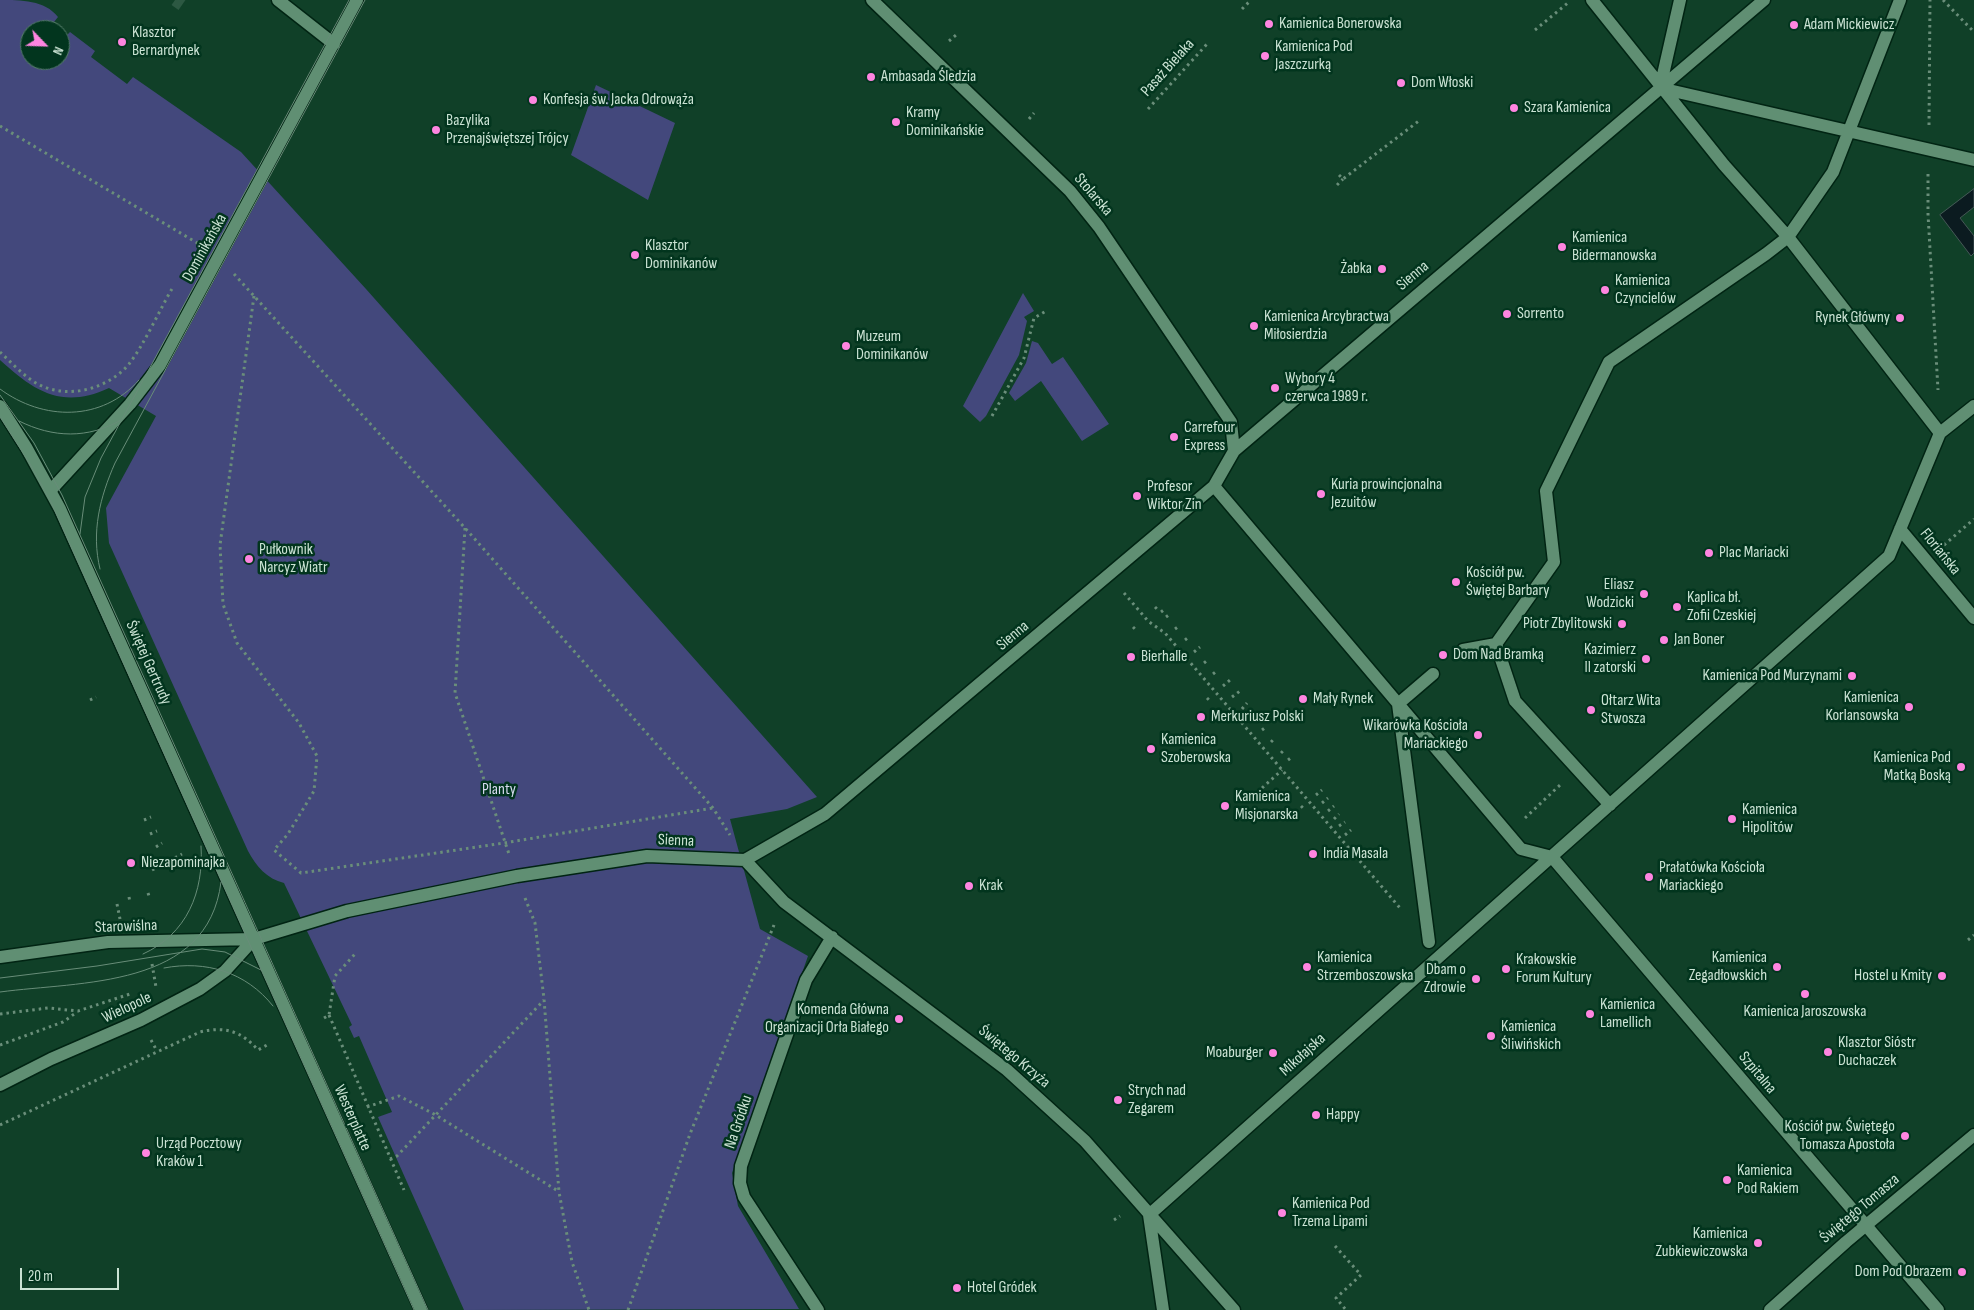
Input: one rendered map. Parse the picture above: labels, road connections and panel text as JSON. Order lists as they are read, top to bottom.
{
  "streets": {
    "street": [
      "Stolarska",
      "Dominikańska",
      "Sienna",
      "Floriańska",
      "Świętej Gertrudy",
      "Starowiślna",
      "Wielopole",
      "Mikołajska",
      "Świętego Krzyża",
      "Szpitalna",
      "Westerplatte",
      "Na Gródku",
      "Świętego Tomasza"
    ],
    "path": ["Pasaż Bielaka"]
  },
  "crossings": [
    ["Stolarska", "Sienna"],
    ["Dominikańska", "Świętej Gertrudy"],
    ["Sienna", "Świętej Gertrudy"],
    ["Sienna", "Starowiślna"],
    ["Sienna", "Wielopole"],
    ["Sienna", "Świętego Krzyża"],
    ["Sienna", "Westerplatte"],
    ["Świętej Gertrudy", "Starowiślna"],
    ["Świętej Gertrudy", "Wielopole"],
    ["Świętej Gertrudy", "Westerplatte"],
    ["Starowiślna", "Wielopole"],
    ["Starowiślna", "Westerplatte"],
    ["Wielopole", "Westerplatte"],
    ["Mikołajska", "Świętego Krzyża"],
    ["Mikołajska", "Szpitalna"],
    ["Świętego Krzyża", "Na Gródku"],
    ["Szpitalna", "Świętego Tomasza"]
  ],
  "parks": ["Planty"],
  "places": [
    "Kamienica Bonerowska",
    "Adam Mickiewicz",
    "Klasztor Bernardynek",
    "Kamienica Pod Jaszczurką",
    "Ambasada Śledzia",
    "Dom Włoski",
    "Konfesja św. Jacka Odrowąża",
    "Szara Kamienica",
    "Kramy Dominikańskie",
    "Bazylika Przenajświętszej Trójcy",
    "Kamienica Bidermanowska",
    "Klasztor Dominikanów",
    "Żabka",
    "Kamienica Czyncielów",
    "Sorrento",
    "Rynek Główny",
    "Kamienica Arcybractwa Miłosierdzia",
    "Muzeum Dominikanów",
    "Wybory 4 czerwca 1989 r.",
    "Carrefour Express",
    "Kuria prowincjonalna Jezuitów",
    "Profesor Wiktor Zin",
    "Plac Mariacki",
    "Pułkownik Narcyz Wiatr",
    "Kościół pw. Świętej Barbary",
    "Eliasz Wodzicki",
    "Kaplica bł. Zofii Czeskiej",
    "Piotr Zbylitowski",
    "Jan Boner",
    "Dom Nad Bramką",
    "Bierhalle",
    "Kazimierz II zatorski",
    "Kamienica Pod Murzynami",
    "Mały Rynek",
    "Kamienica Korlansowska",
    "Ołtarz Wita Stwosza",
    "Merkuriusz Polski",
    "Wikarówka Kościoła Mariackiego",
    "Kamienica Szoberowska",
    "Kamienica Pod Matką Boską",
    "Kamienica Misjonarska",
    "Kamienica Hipolitów",
    "India Masala",
    "Niezapominajka",
    "Prałatówka Kościoła Mariackiego",
    "Krak",
    "Kamienica Strzemboszowska",
    "Kamienica Zegadłowskich",
    "Krakowskie Forum Kultury",
    "Hostel u Kmity",
    "Dbam o Zdrowie",
    "Kamienica Jaroszowska",
    "Kamienica Lamellich",
    "Komenda Główna Organizacji Orła Białego",
    "Kamienica Śliwińskich",
    "Klasztor Sióstr Duchaczek",
    "Moaburger",
    "Strych nad Zegarem",
    "Happy",
    "Kościół pw. Świętego Tomasza Apostoła",
    "Urząd Pocztowy Kraków 1",
    "Kamienica Pod Rakiem",
    "Kamienica Pod Trzema Lipami",
    "Kamienica Zubkiewiczowska",
    "Dom Pod Obrazem",
    "Hotel Gródek"
  ],
  "scale_bar": "20 m",
  "north": "bottom right"
}
